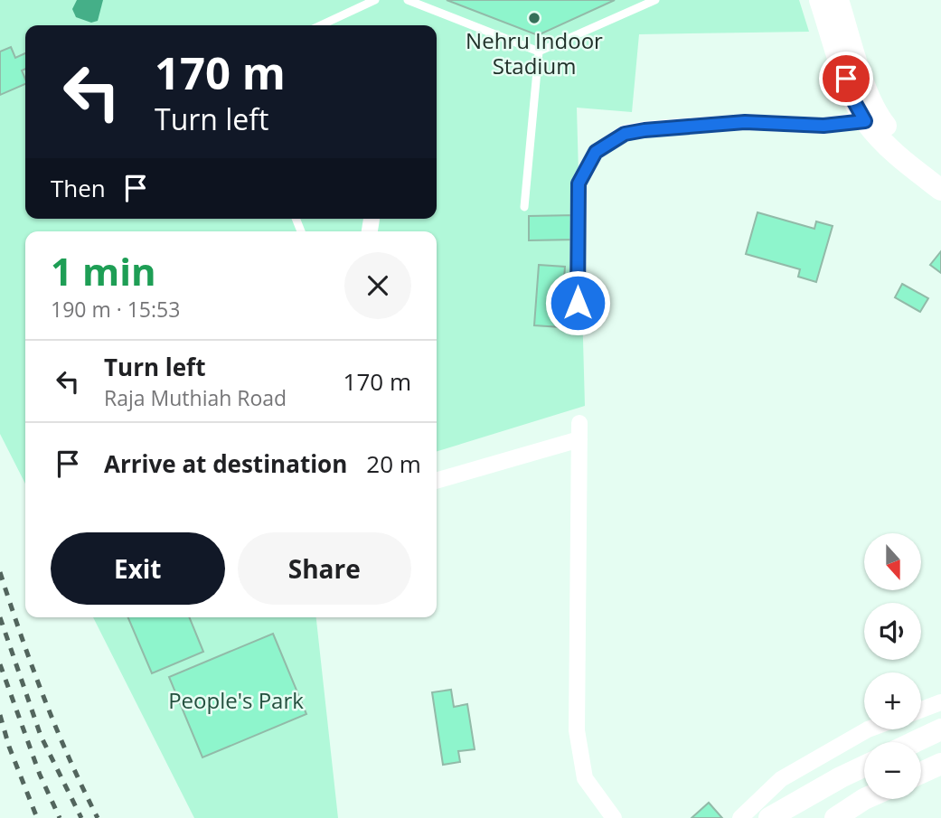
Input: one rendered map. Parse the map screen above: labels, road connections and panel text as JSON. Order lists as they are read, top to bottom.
{
  "parks": ["People's Park"],
  "places": ["Nehru Indoor Stadium"],
  "north": "bottom",
  "page": {
    "turn": ["170 m", "Turn left"],
    "then": "Then",
    "heading": ["1 min", "190 m · 15:53"],
    "list": [
      {
        "name": "Turn left",
        "note": "Raja Muthiah Road",
        "value": "170 m"
      },
      {
        "name": "Arrive at destination",
        "value": "20 m"
      }
    ],
    "buttons": ["Exit", "Share"],
    "map_buttons": ["+", "−"]
  }
}
